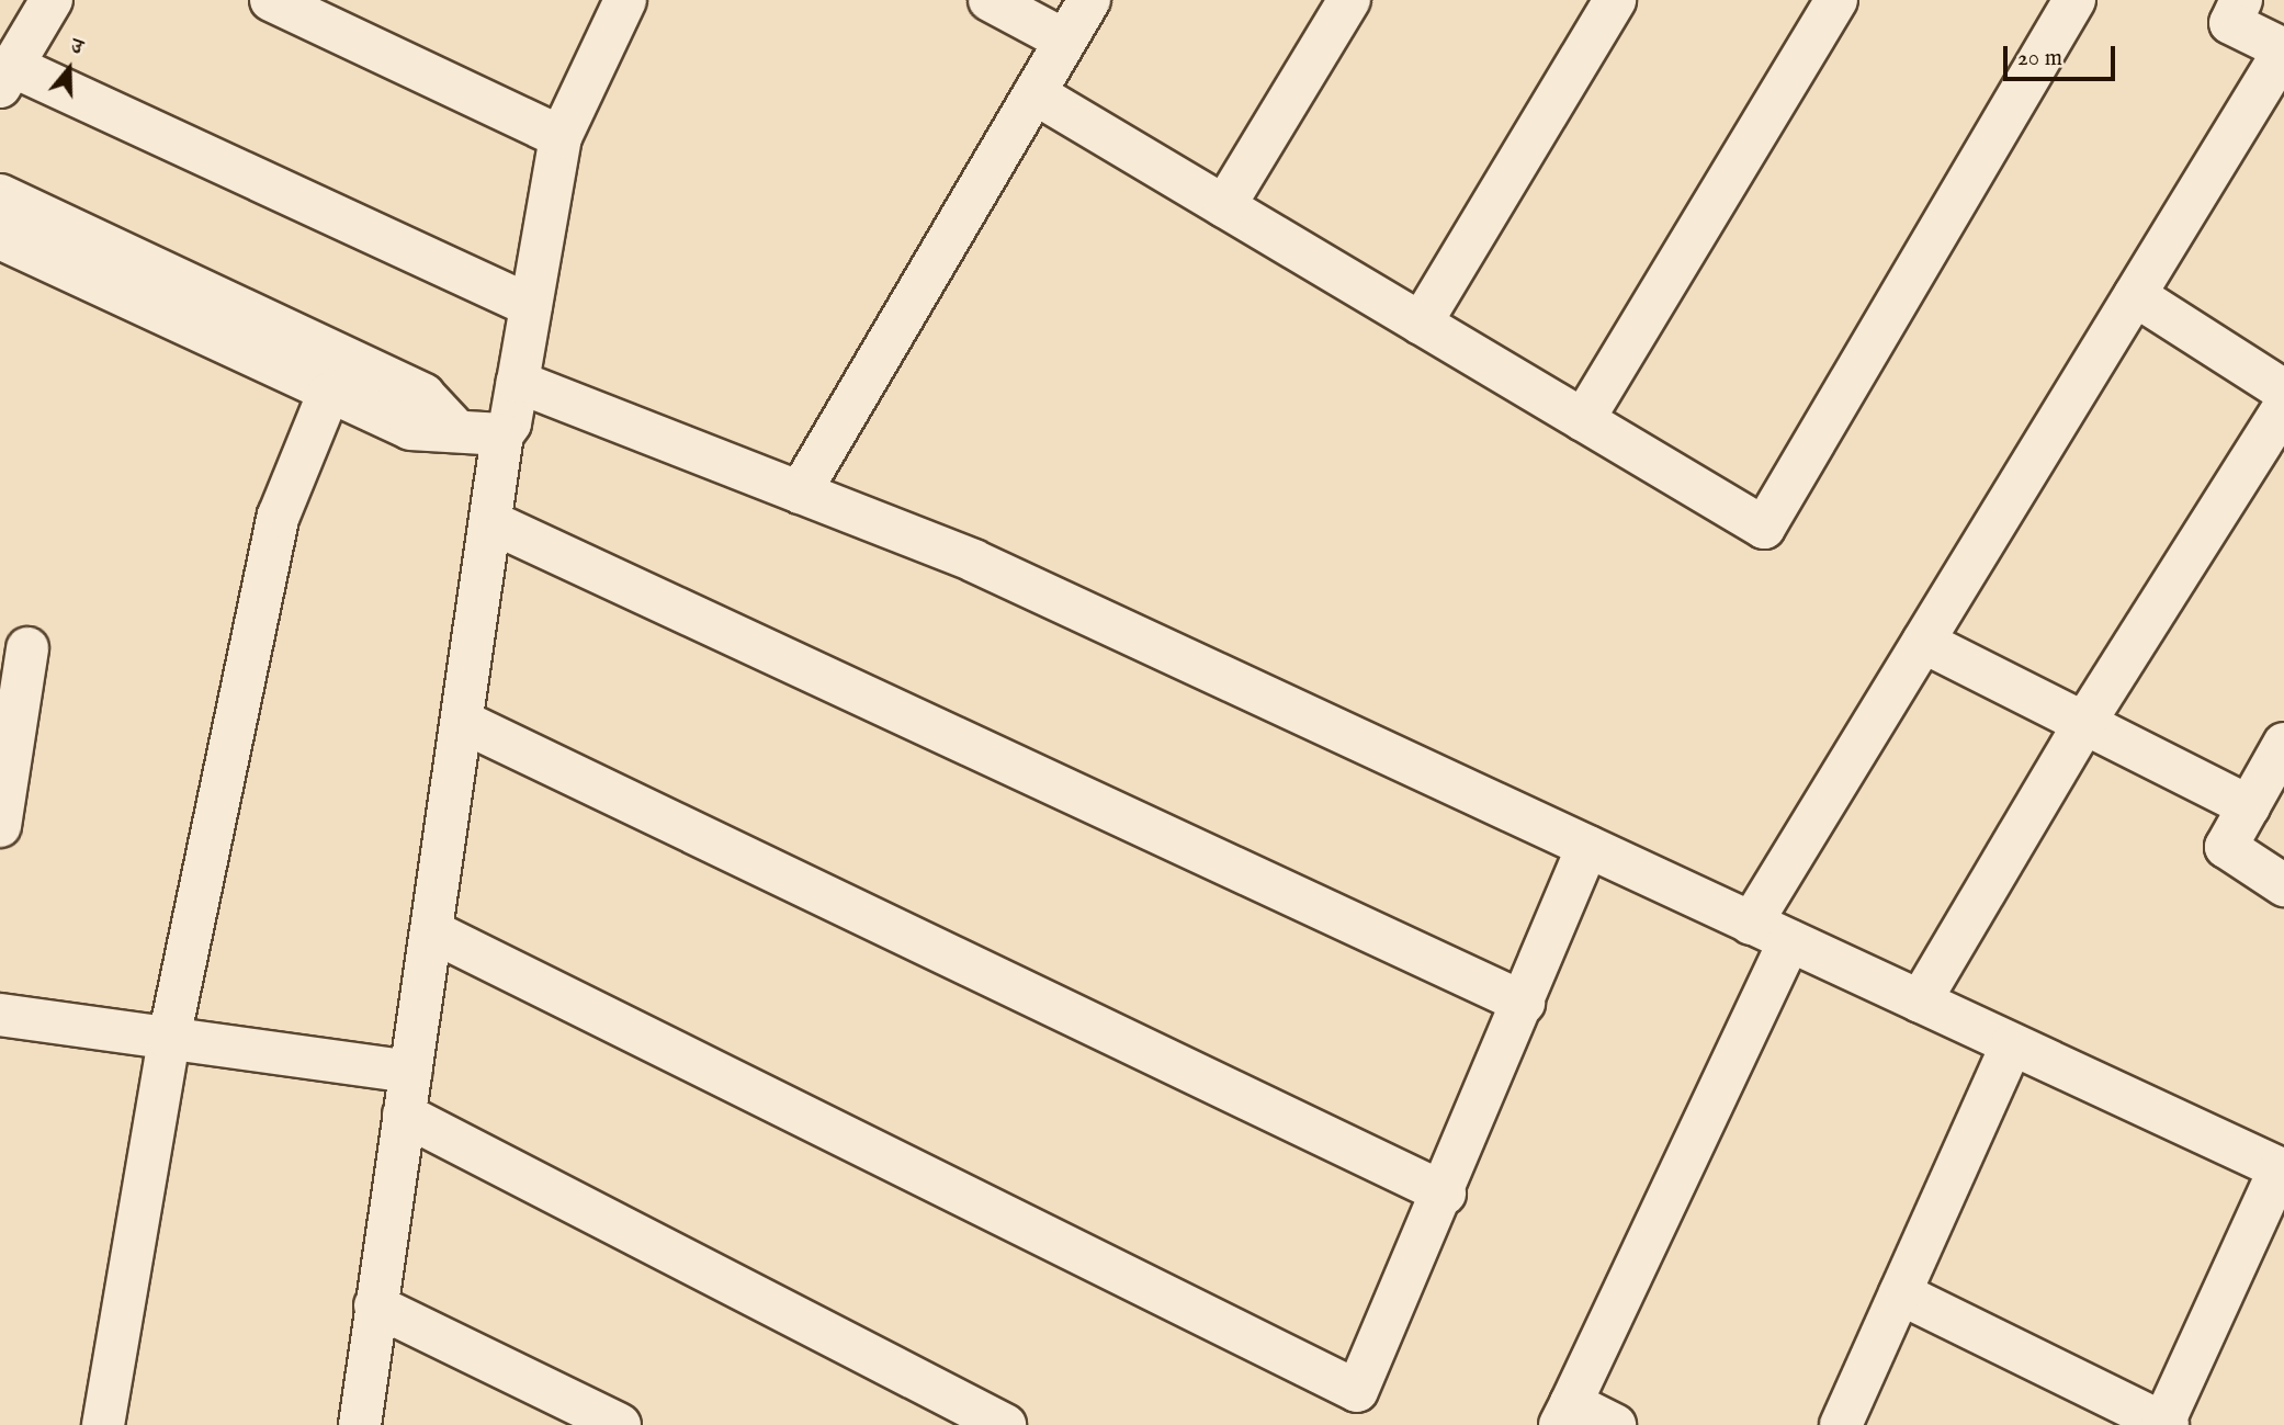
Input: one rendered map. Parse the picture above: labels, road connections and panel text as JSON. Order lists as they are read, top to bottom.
{
  "scale_bar": "20 m",
  "north": "top"
}
